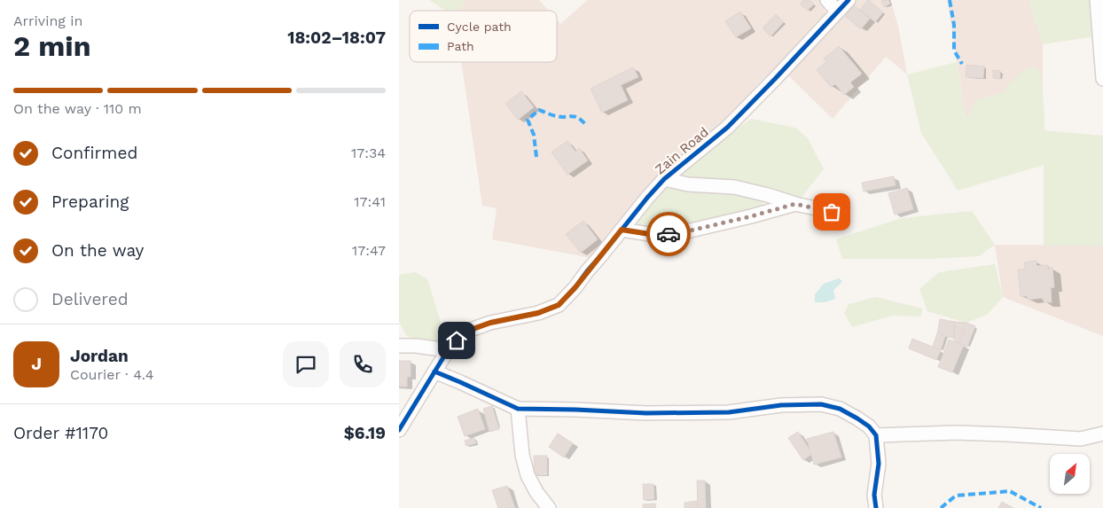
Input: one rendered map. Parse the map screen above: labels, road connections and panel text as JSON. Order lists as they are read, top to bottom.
{
  "streets": {
    "street": ["Zain Road"]
  },
  "legend": ["Cycle path", "Path"],
  "north": "top right",
  "page": {
    "heading": ["2 min", "Arriving in", "18:02–18:07"],
    "panel": [
      "Jordan",
      "Courier · 4.4",
      "Order #1170",
      "$6.19"
    ],
    "bar": "On the way · 110 m",
    "list": [
      ["Confirmed", "17:34"],
      ["Preparing", "17:41"],
      ["On the way", "17:47"],
      "Delivered"
    ],
    "round": "J"
  }
}
